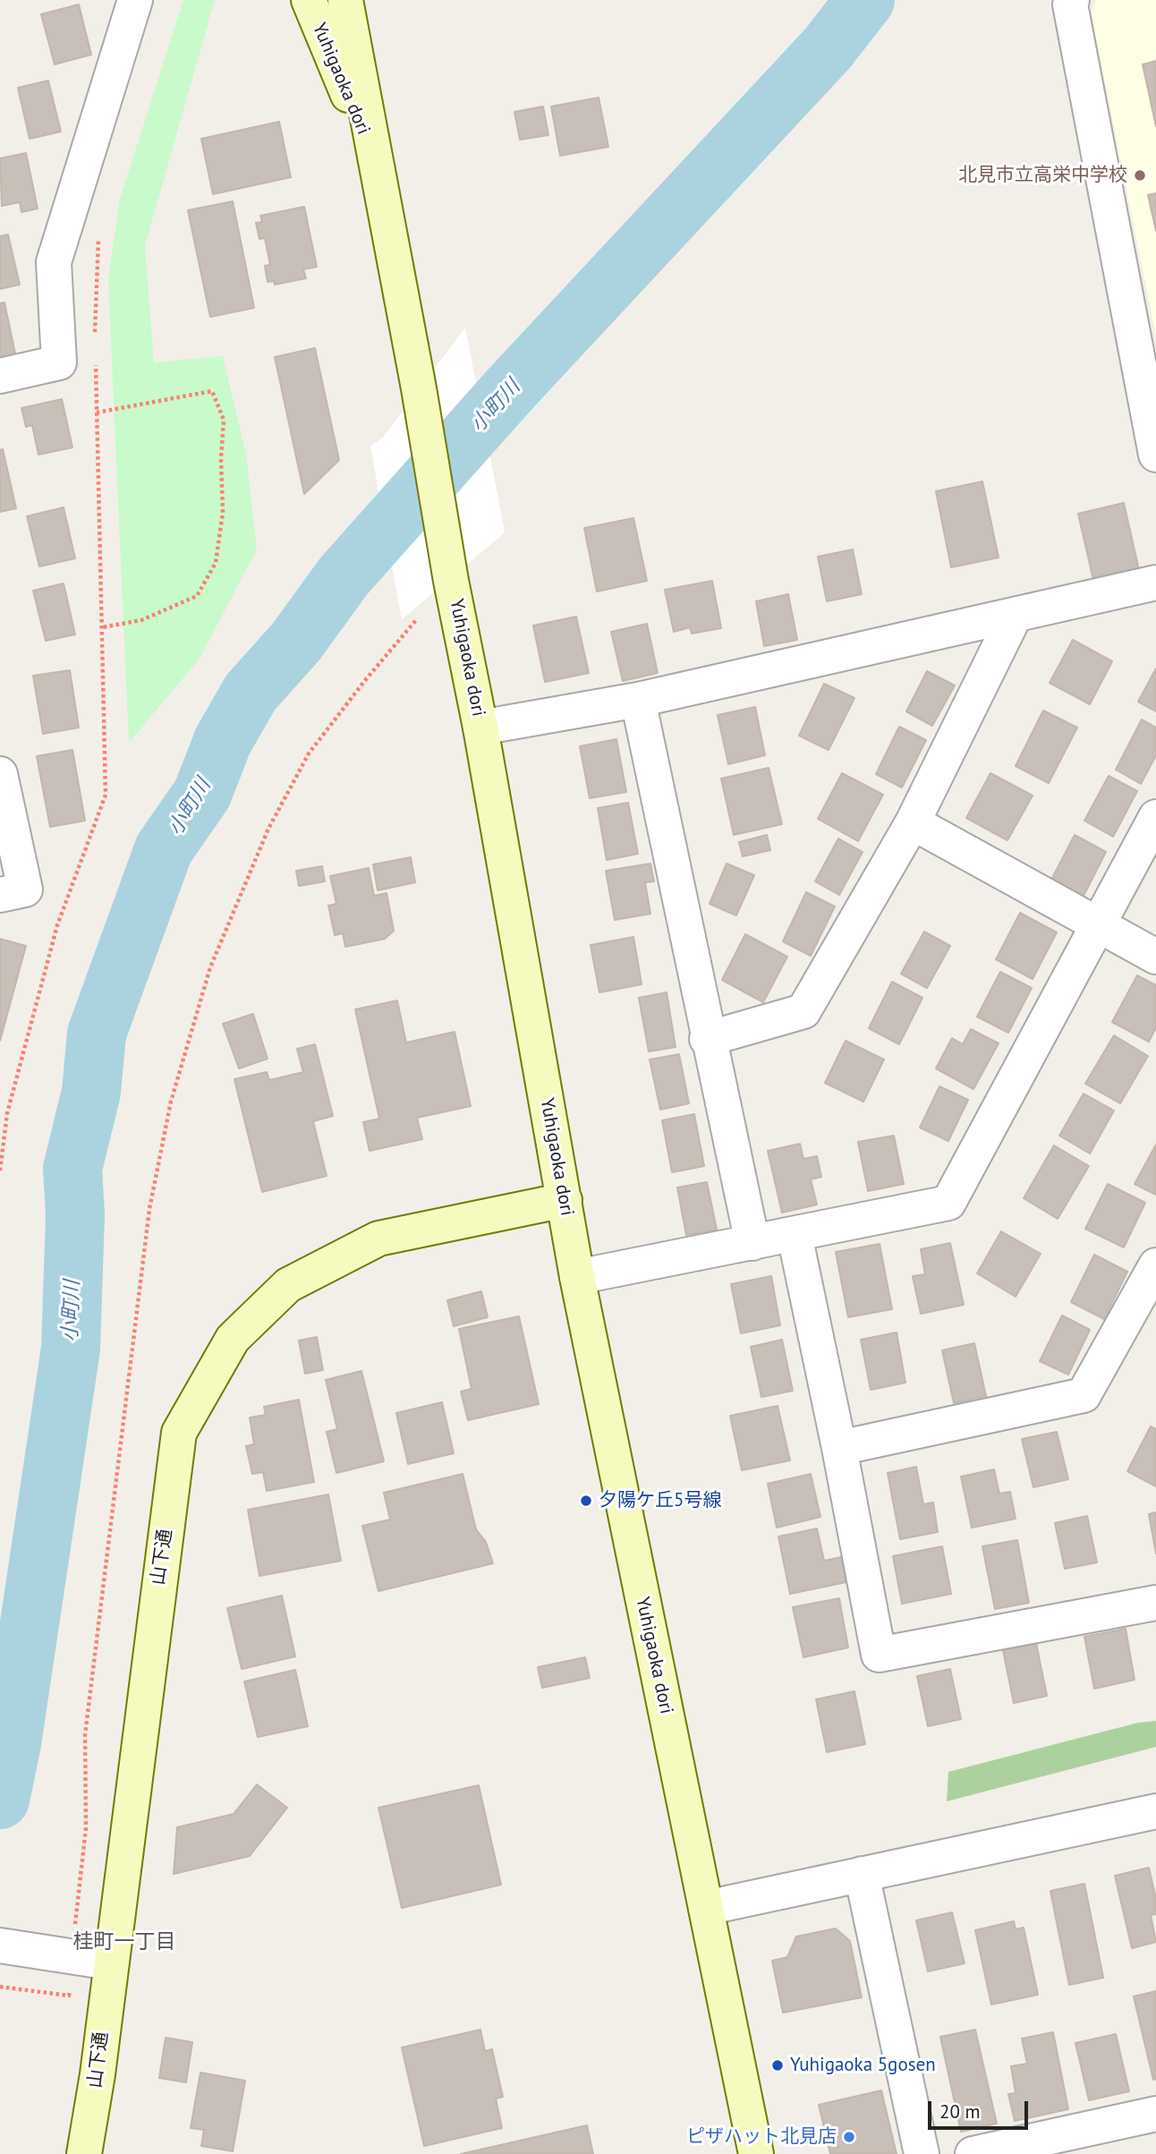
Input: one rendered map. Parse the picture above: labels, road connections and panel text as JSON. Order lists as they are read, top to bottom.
{
  "streets": {
    "street": ["Yuhigaoka dori", "山下通"]
  },
  "crossings": [
    ["Yuhigaoka dori", "山下通"]
  ],
  "districts": ["桂町一丁目"],
  "water": ["小町川"],
  "places": [
    "北見市立高栄中学校",
    "夕陽ケ丘5号線",
    "Yuhigaoka 5gosen",
    "ピザハット北見店"
  ],
  "scale_bar": "20 m"
}
